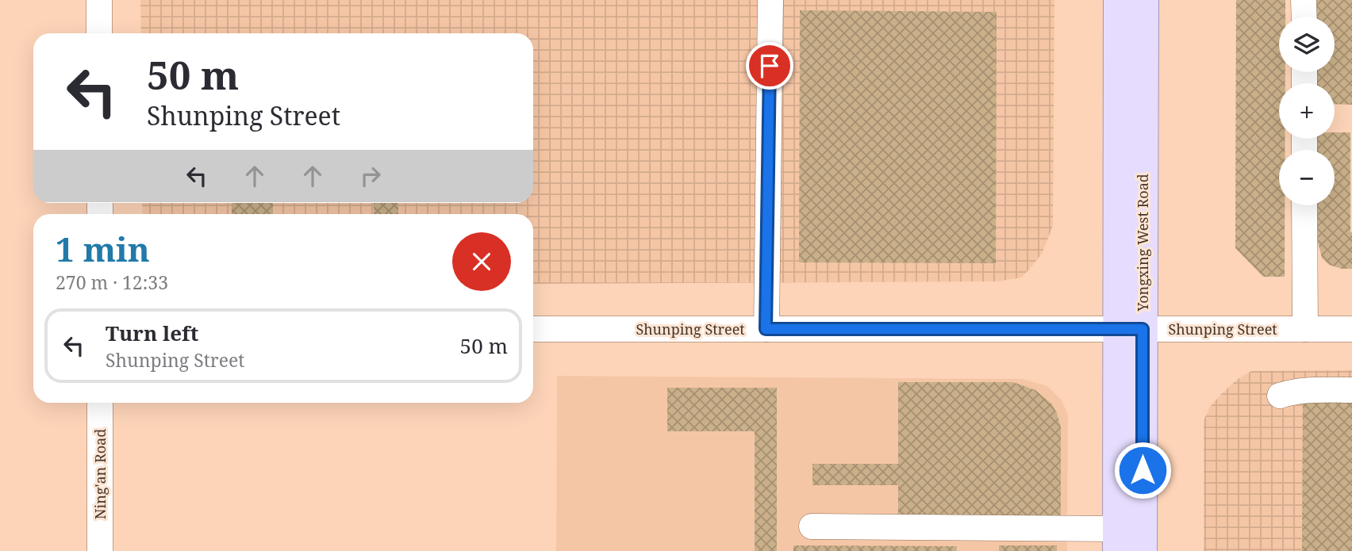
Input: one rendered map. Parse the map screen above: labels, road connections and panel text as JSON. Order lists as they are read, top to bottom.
{
  "streets": {
    "main road": ["Yongxing West Road"],
    "street": ["Shunping Street", "Ning'an Road"]
  },
  "crossings": [
    ["Yongxing West Road", "Shunping Street"]
  ],
  "page": {
    "map_buttons": ["+", "−"],
    "turn": ["50 m", "Shunping Street"],
    "heading": ["1 min", "270 m · 12:33"],
    "list": [
      {
        "name": "Turn left",
        "note": "Shunping Street",
        "value": "50 m"
      }
    ]
  }
}
